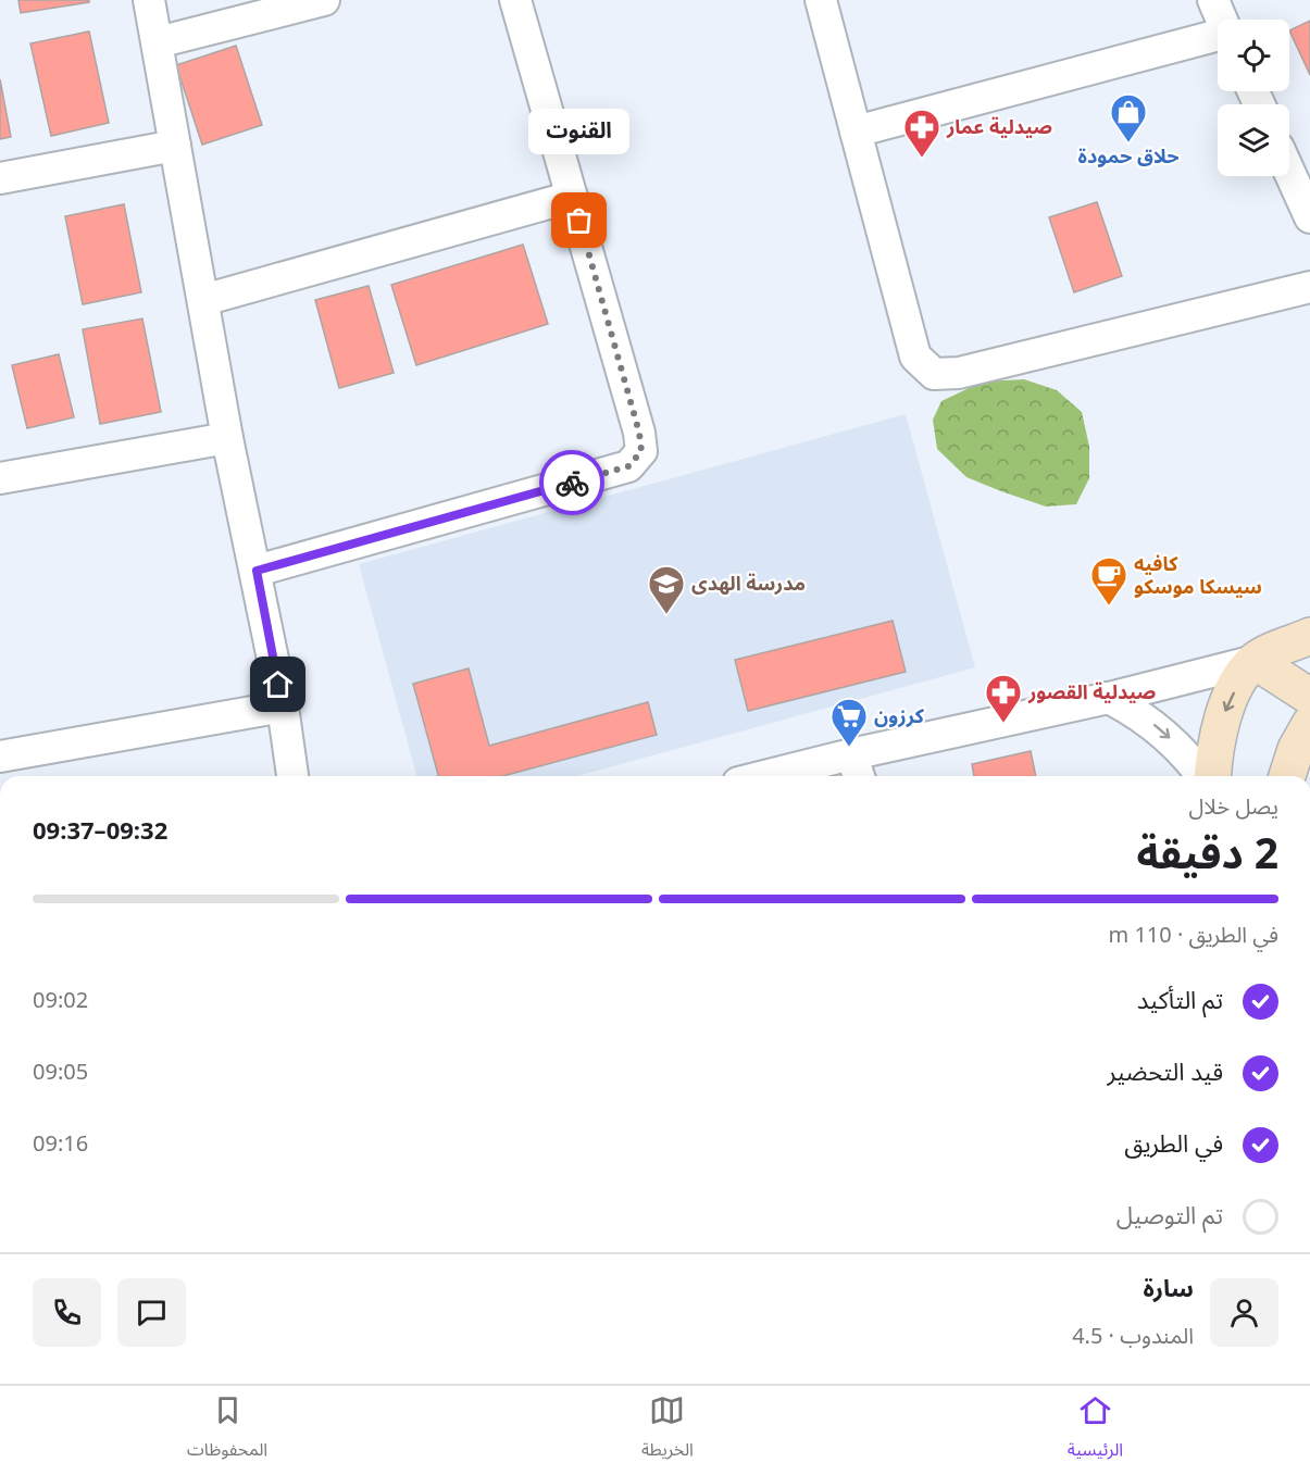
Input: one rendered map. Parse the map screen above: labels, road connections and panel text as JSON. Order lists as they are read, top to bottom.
{
  "places": {
    "shop": ["حلاق حمودة"],
    "pharmacy": ["صيدلية عمار", "صيدلية القصور"],
    "other": ["القنوت"],
    "cafe": ["كافيه سيسكا موسكو"],
    "school or university": ["مدرسة الهدى"],
    "supermarket": ["كرزون"]
  },
  "page": {
    "bubble": "القنوت",
    "heading": ["2 دقيقة", "يصل خلال", "09:32–09:37"],
    "panel": ["سارة", "المندوب · 4.5"],
    "bar": "في الطريق · 110 m",
    "list": [
      ["تم التأكيد", "09:02"],
      ["قيد التحضير", "09:05"],
      ["في الطريق", "09:16"],
      "تم التوصيل"
    ],
    "tabs": ["الرئيسية", "الخريطة", "المحفوظات"]
  }
}
